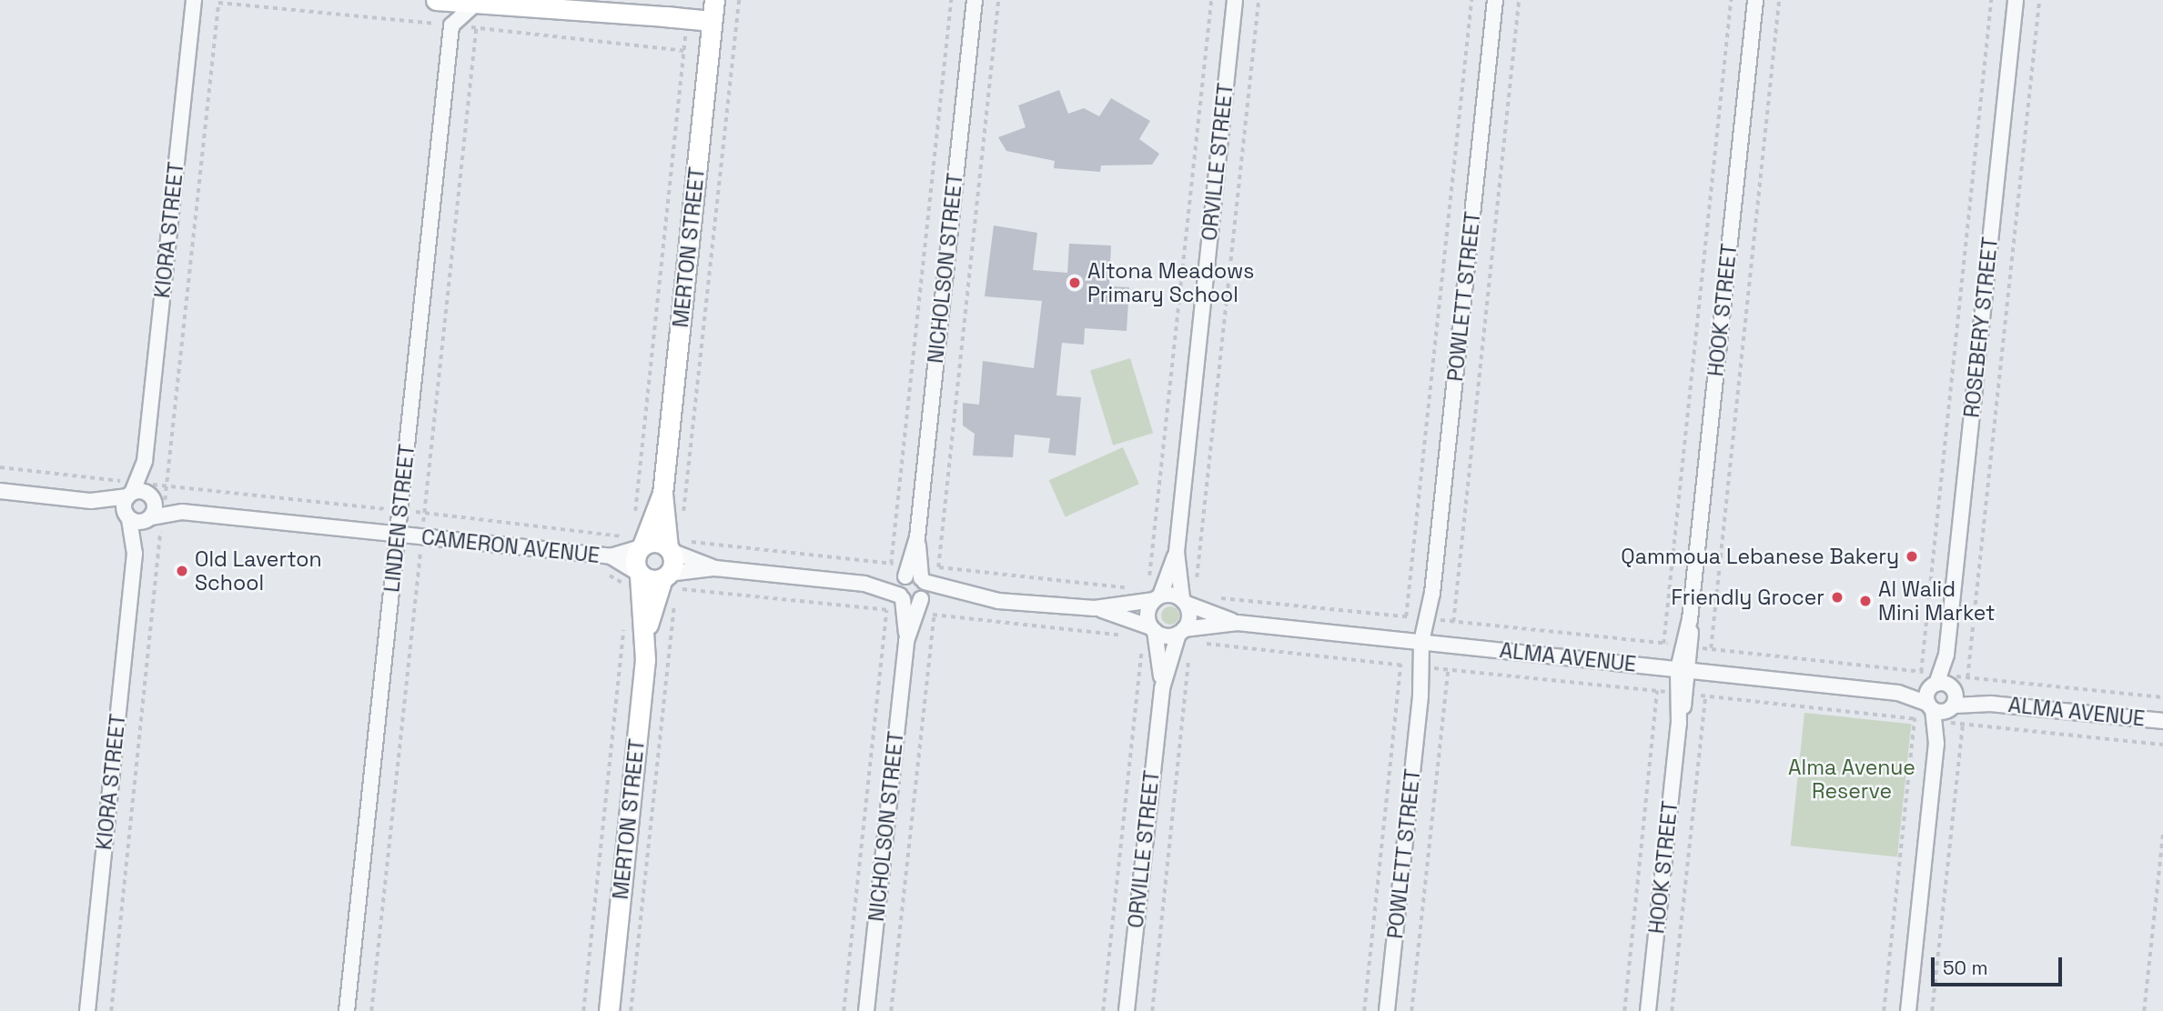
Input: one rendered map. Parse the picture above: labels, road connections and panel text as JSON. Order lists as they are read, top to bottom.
{
  "streets": {
    "street": [
      "ORVILLE STREET",
      "KIORA STREET",
      "MERTON STREET",
      "NICHOLSON STREET",
      "POWLETT STREET",
      "HOOK STREET",
      "ROSEBERY STREET",
      "LINDEN STREET",
      "CAMERON AVENUE",
      "ALMA AVENUE"
    ]
  },
  "crossings": [
    ["ORVILLE STREET", "ALMA AVENUE"],
    ["KIORA STREET", "CAMERON AVENUE"],
    ["MERTON STREET", "CAMERON AVENUE"],
    ["POWLETT STREET", "ALMA AVENUE"],
    ["HOOK STREET", "ALMA AVENUE"],
    ["ROSEBERY STREET", "ALMA AVENUE"],
    ["LINDEN STREET", "CAMERON AVENUE"]
  ],
  "parks": ["Alma Avenue Reserve"],
  "places": [
    "Altona Meadows Primary School",
    "Qammoua Lebanese Bakery",
    "Old Laverton School",
    "Friendly Grocer",
    "Al Walid Mini Market"
  ],
  "scale_bar": "50 m"
}
